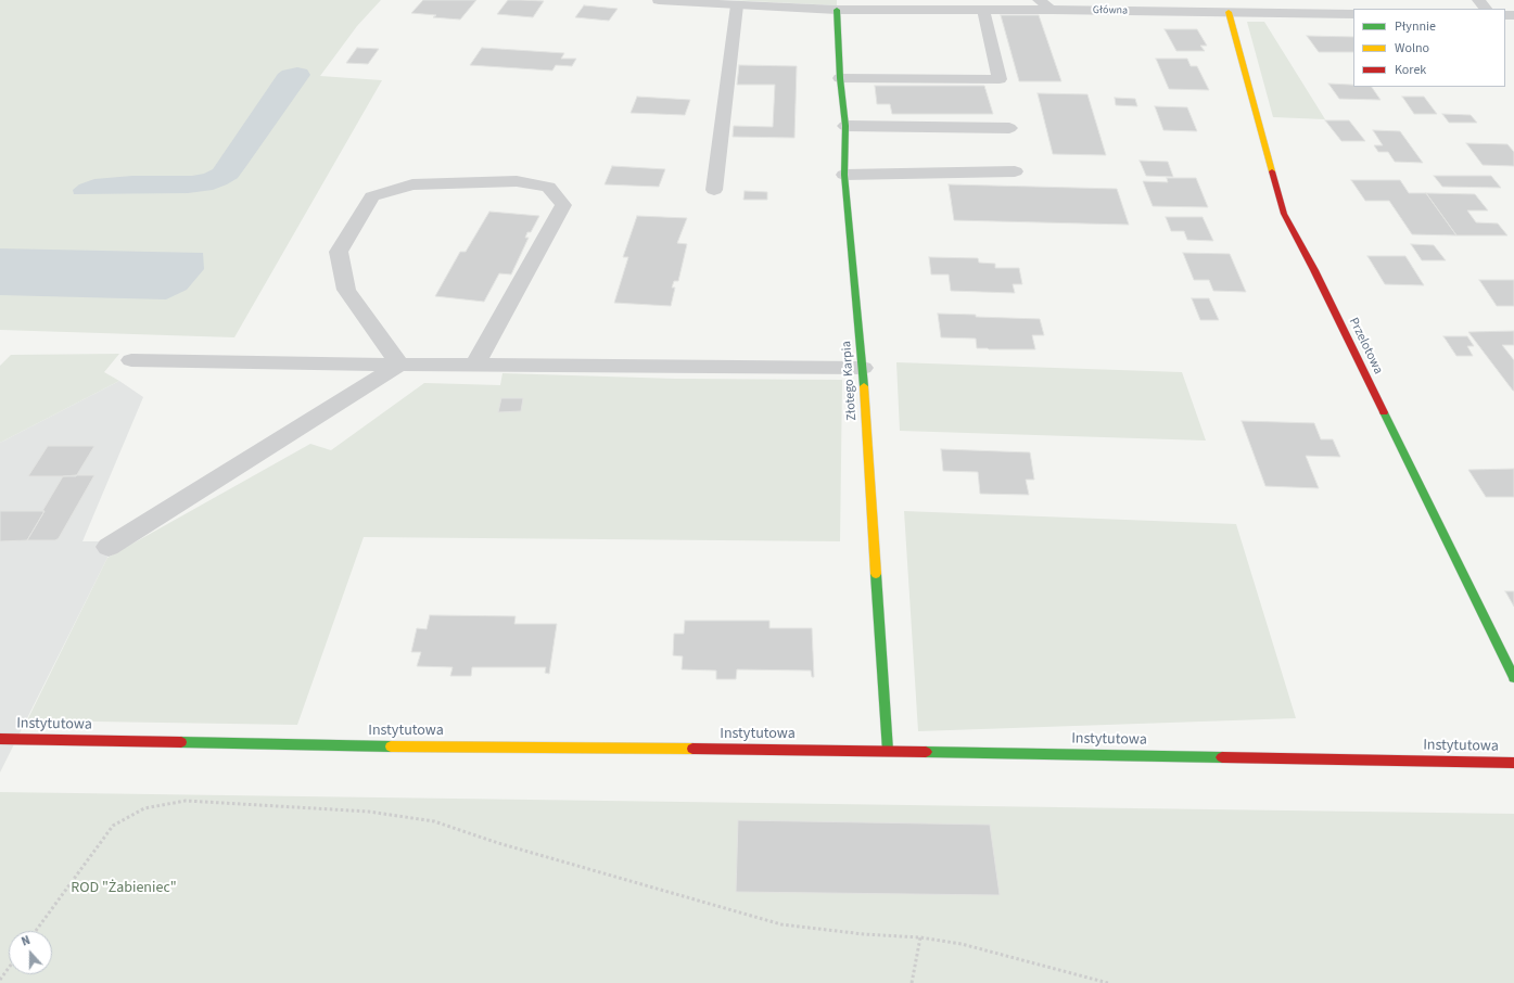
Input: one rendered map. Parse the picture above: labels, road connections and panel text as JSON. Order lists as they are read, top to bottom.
{
  "streets": {
    "street": [
      "Główna",
      "Przelotowa",
      "Złotego Karpia",
      "Instytutowa"
    ]
  },
  "crossings": [
    ["Główna", "Przelotowa"],
    ["Główna", "Złotego Karpia"],
    ["Złotego Karpia", "Instytutowa"]
  ],
  "parks": ["ROD \"Żabieniec\""],
  "legend": ["Płynnie", "Wolno", "Korek"],
  "north": "top"
}
